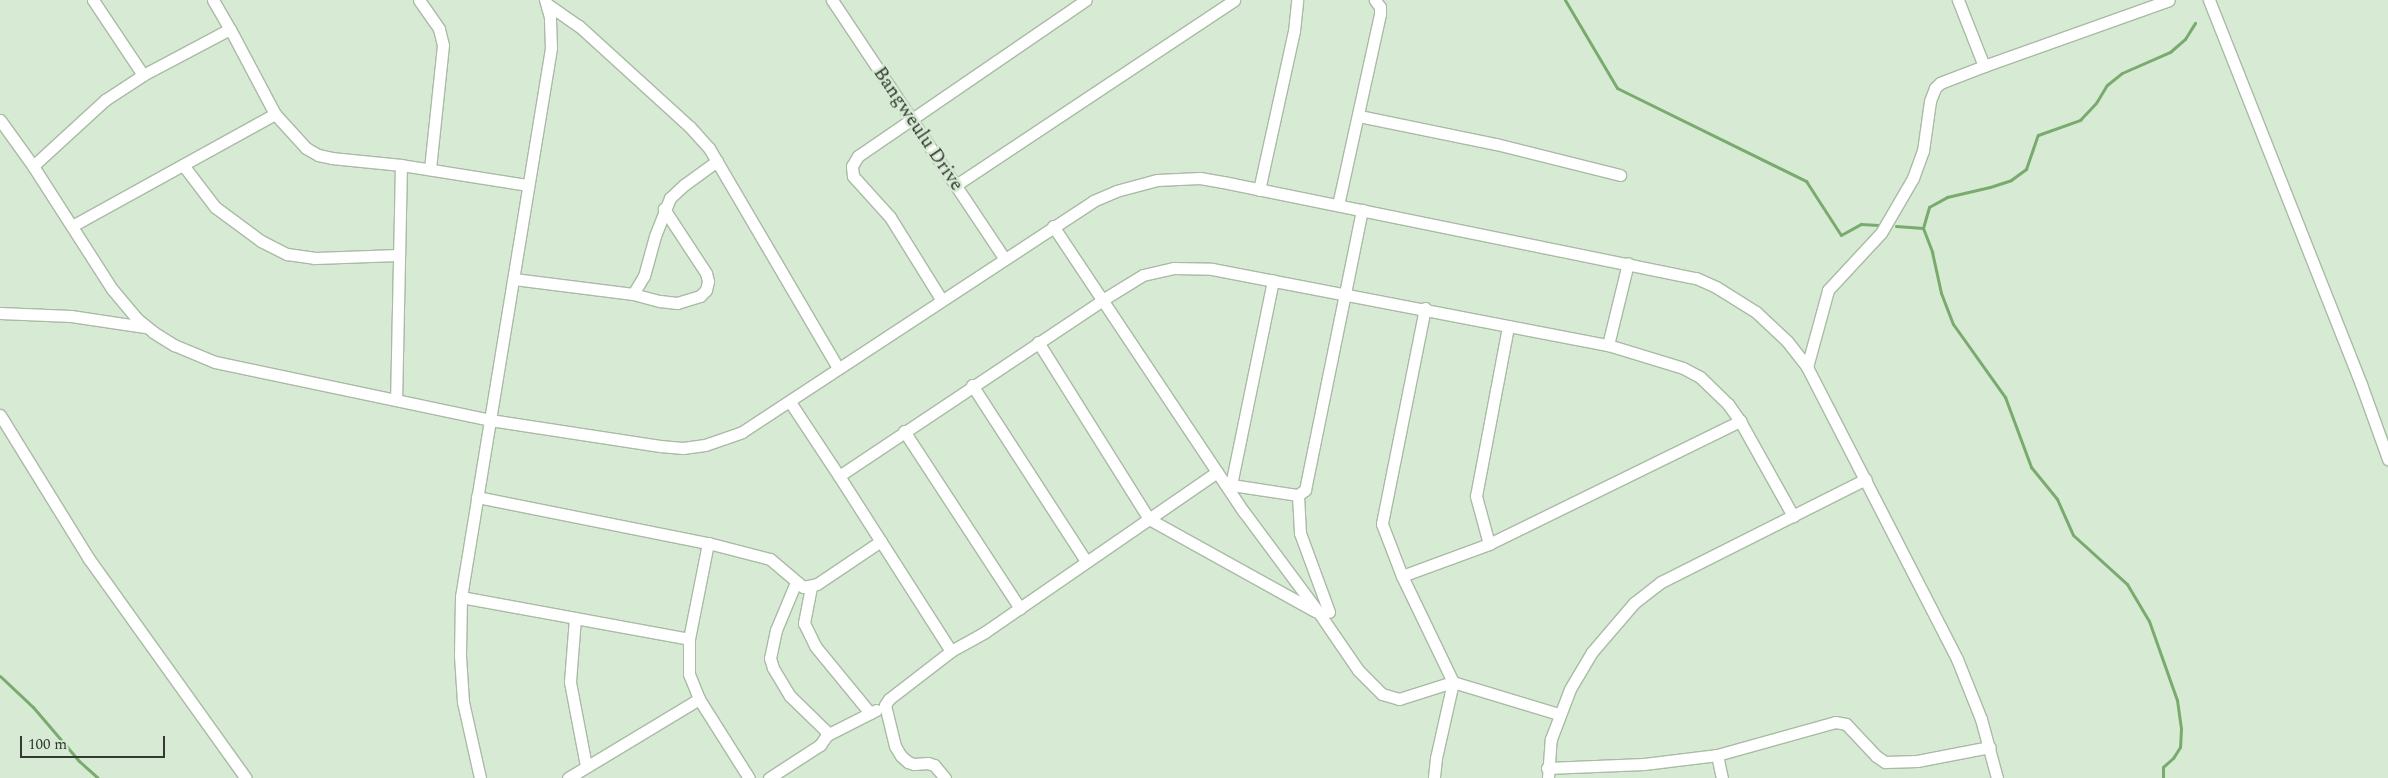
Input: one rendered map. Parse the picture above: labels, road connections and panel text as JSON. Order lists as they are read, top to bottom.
{
  "streets": {
    "street": ["Bangweulu Drive"]
  },
  "scale_bar": "100 m"
}
